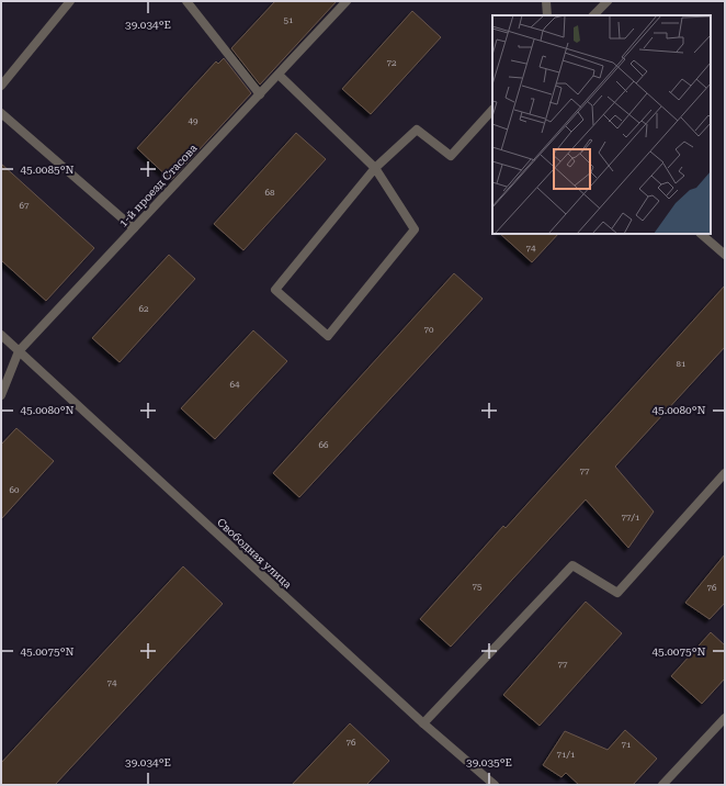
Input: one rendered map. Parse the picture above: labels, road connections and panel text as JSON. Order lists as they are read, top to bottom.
{
  "streets": {
    "street": ["1-й проезд Стасова", "Свободная улица"]
  },
  "crossings": [
    ["1-й проезд Стасова", "Свободная улица"]
  ],
  "house_numbers": [
    "51",
    "72",
    "49",
    "68",
    "67",
    "74",
    "62",
    "70",
    "81",
    "64",
    "66",
    "77",
    "60",
    "77/1",
    "75",
    "76",
    "77",
    "74",
    "76",
    "71",
    "71/1"
  ],
  "coordinates": [
    "39.034°E",
    "45.0085°N",
    "45.0080°N",
    "45.0075°N",
    "39.035°E"
  ]
}
